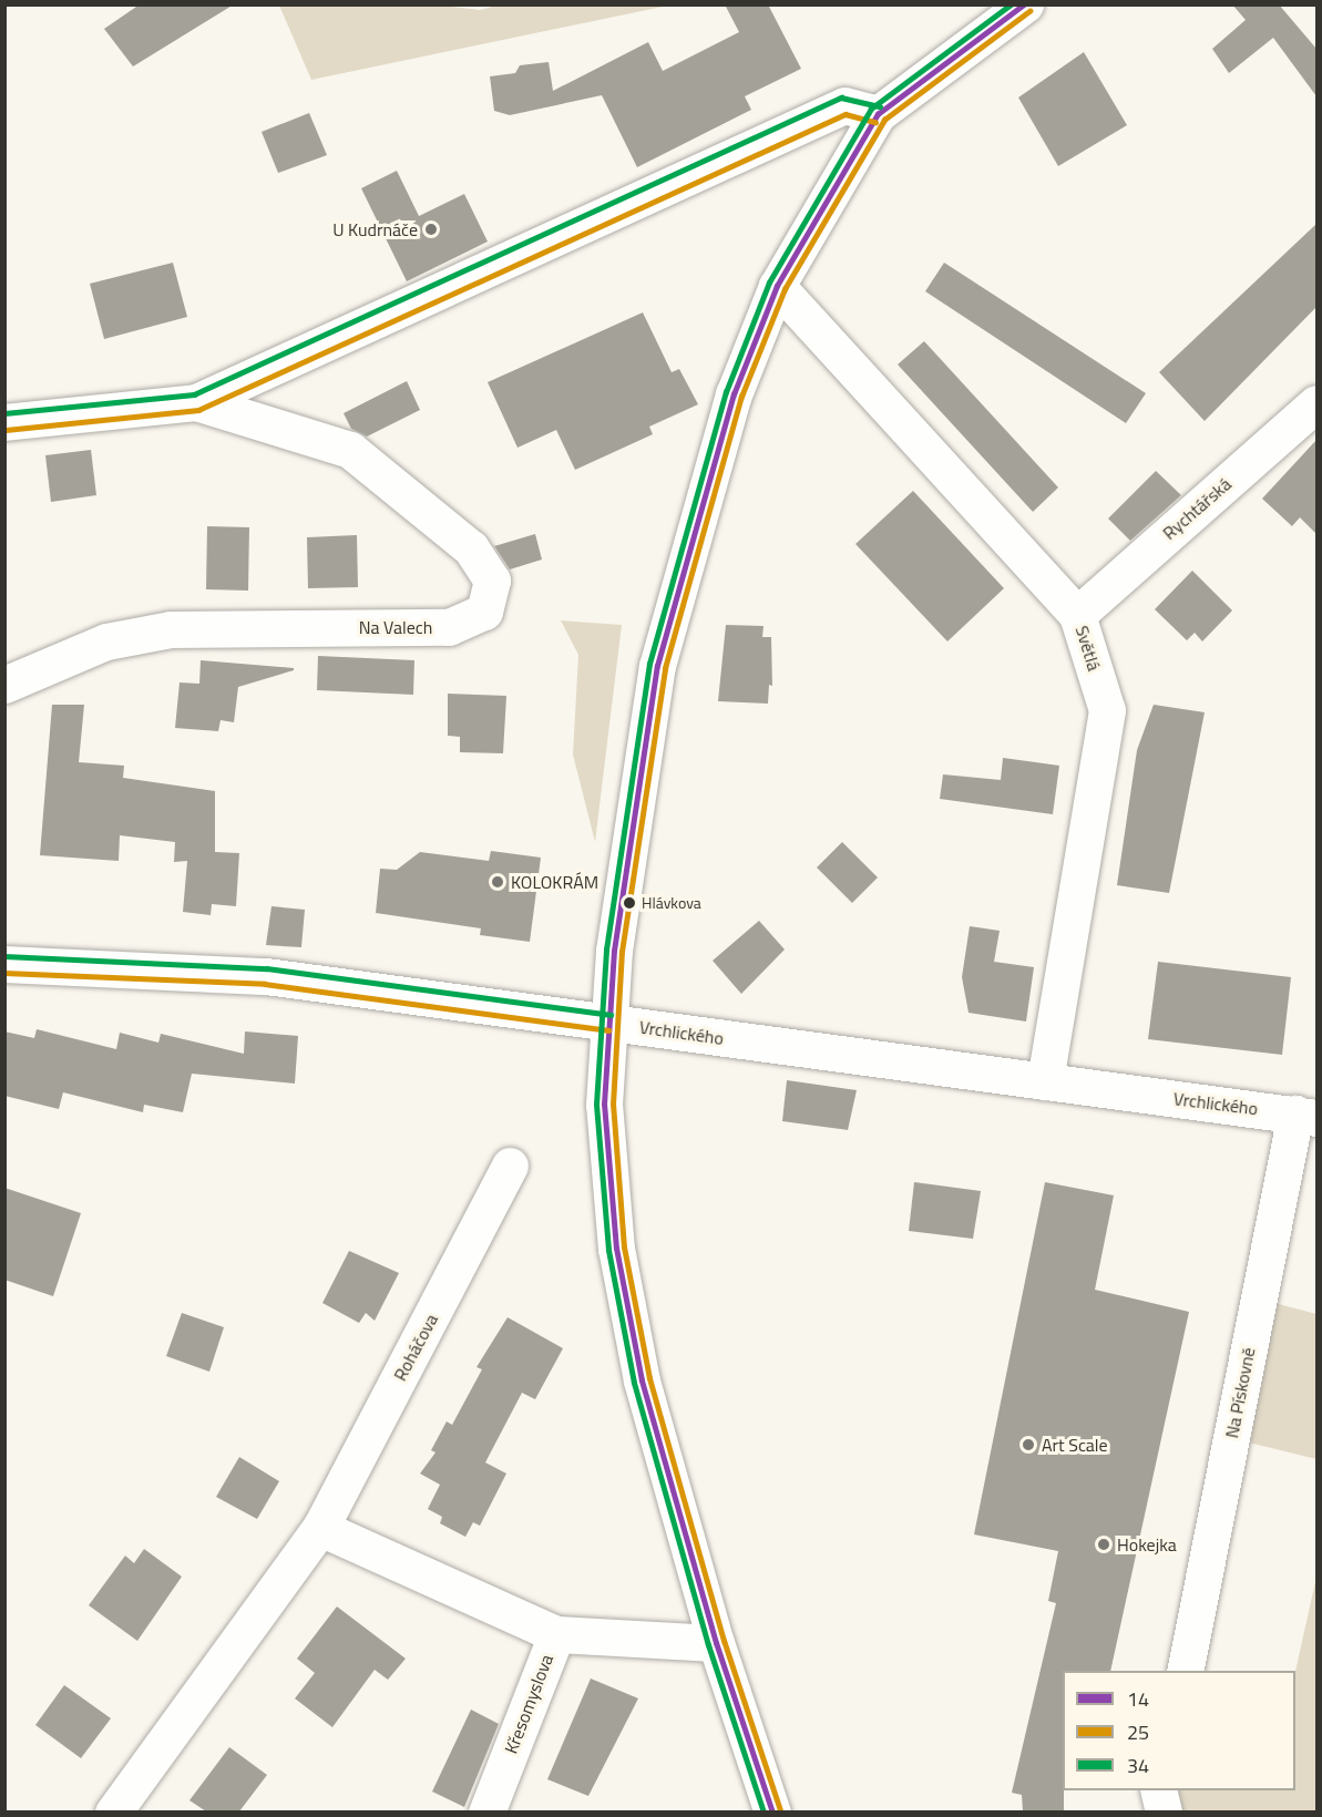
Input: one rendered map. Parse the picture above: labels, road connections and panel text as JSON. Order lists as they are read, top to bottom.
{
  "streets": {
    "street": [
      "Rychtářská",
      "Na Valech",
      "Světlá",
      "Vrchlického",
      "Roháčova",
      "Na Pískovně",
      "Křesomyslova"
    ]
  },
  "crossings": [
    ["Rychtářská", "Světlá"],
    ["Světlá", "Vrchlického"],
    ["Vrchlického", "Na Pískovně"]
  ],
  "places": [
    "U Kudrnáče",
    "KOLOKRÁM",
    "Hlávkova",
    "Art Scale",
    "Hokejka"
  ],
  "lines": ["transit line 14", "transit line 34", "transit line 25"],
  "legend": ["14", "25", "34"]
}
